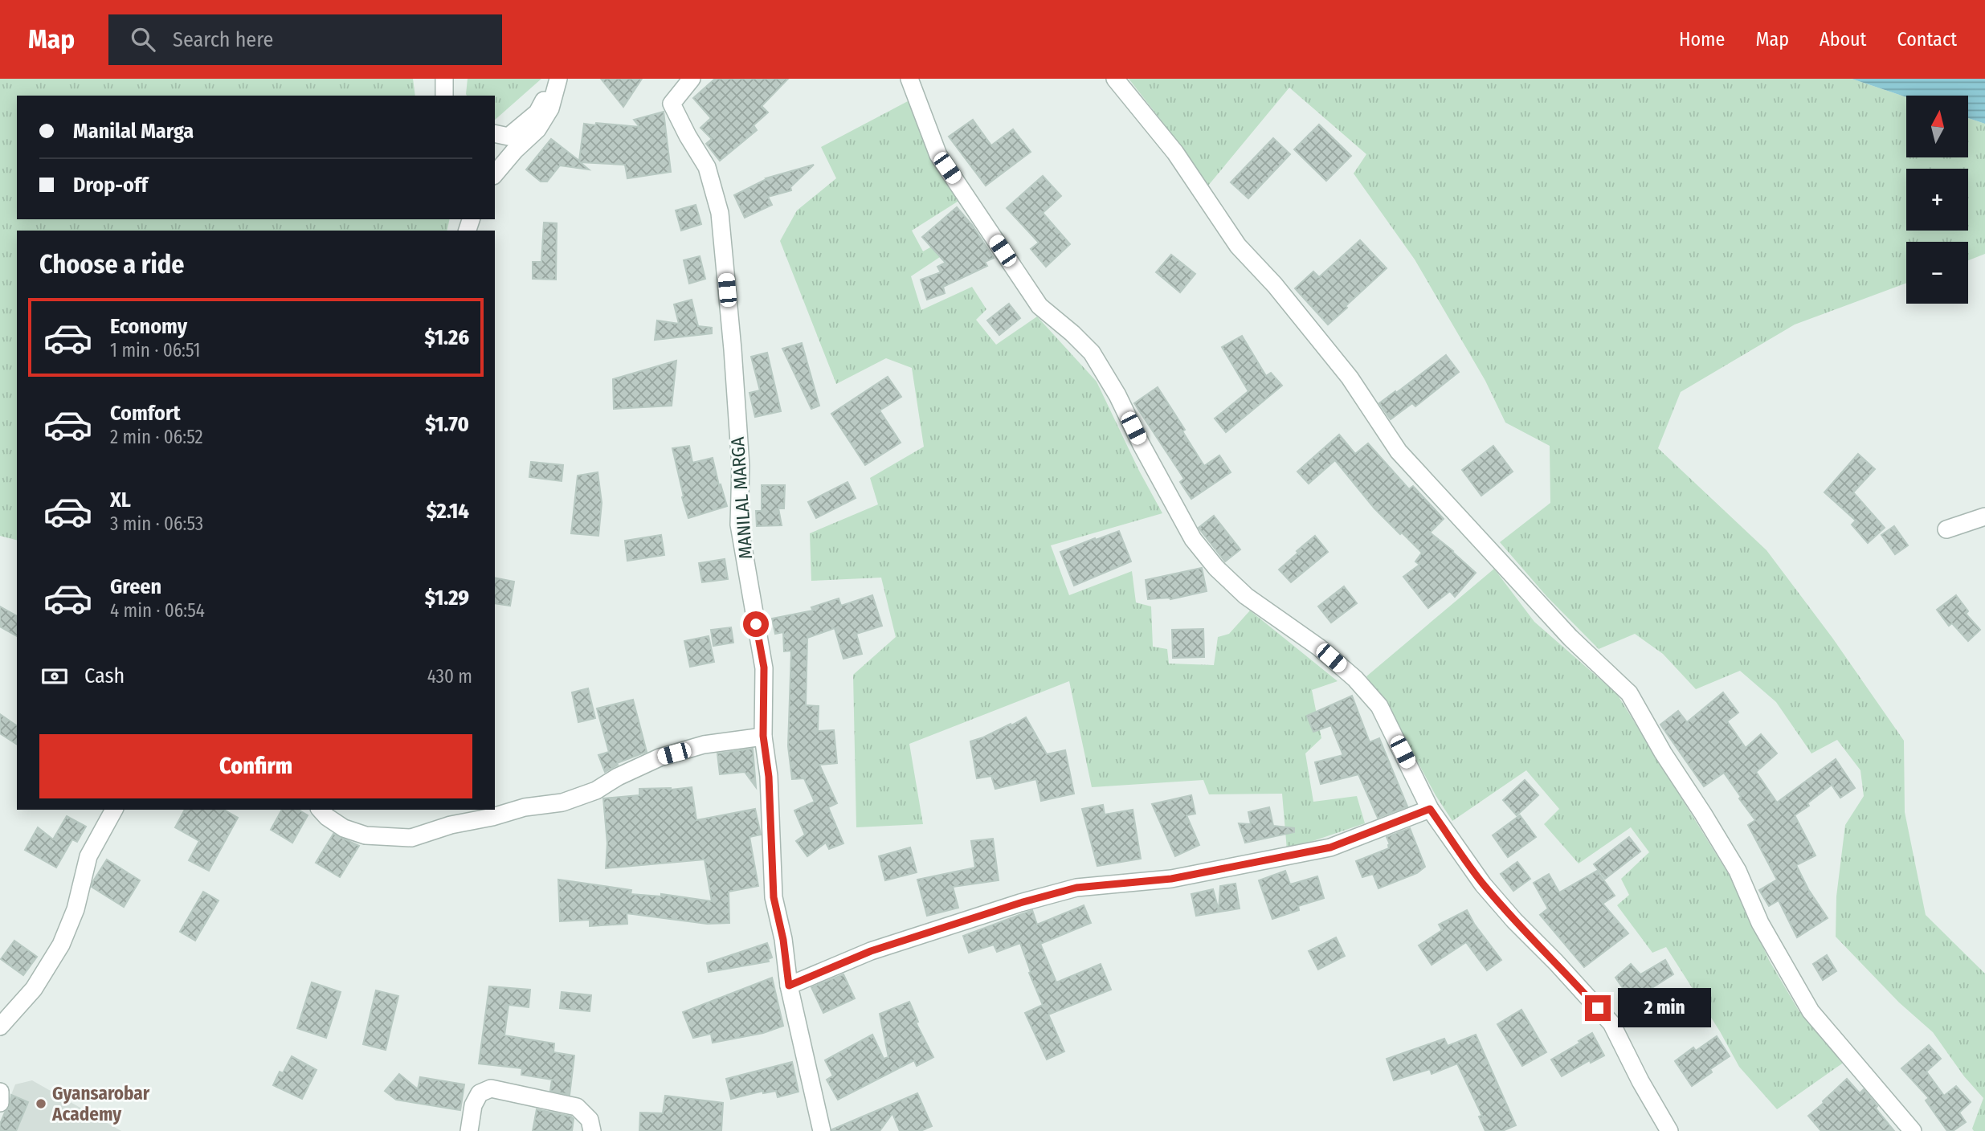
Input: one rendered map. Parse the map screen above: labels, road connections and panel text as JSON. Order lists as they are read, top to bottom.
{
  "streets": {
    "street": ["MANILAL MARGA"]
  },
  "places": ["Gyansarobar Academy"],
  "north": "top",
  "page": {
    "header": "Map",
    "search": "Search here",
    "nav": [
      "Home",
      "Map",
      "About",
      "Contact"
    ],
    "map_buttons": ["+", "−"],
    "banner": ["Manilal Marga", "Drop-off"],
    "heading": "Choose a ride",
    "list": [
      {
        "name": "Economy",
        "note": "1 min · 06:51",
        "value": "$1.26"
      },
      {
        "name": "Comfort",
        "note": "2 min · 06:52",
        "value": "$1.70"
      },
      {
        "name": "XL",
        "note": "3 min · 06:53",
        "value": "$2.14"
      },
      {
        "name": "Green",
        "note": "4 min · 06:54",
        "value": "$1.29"
      }
    ],
    "pay": ["Cash", "430 m"],
    "buttons": "Confirm",
    "bubble": "2 min"
  }
}
